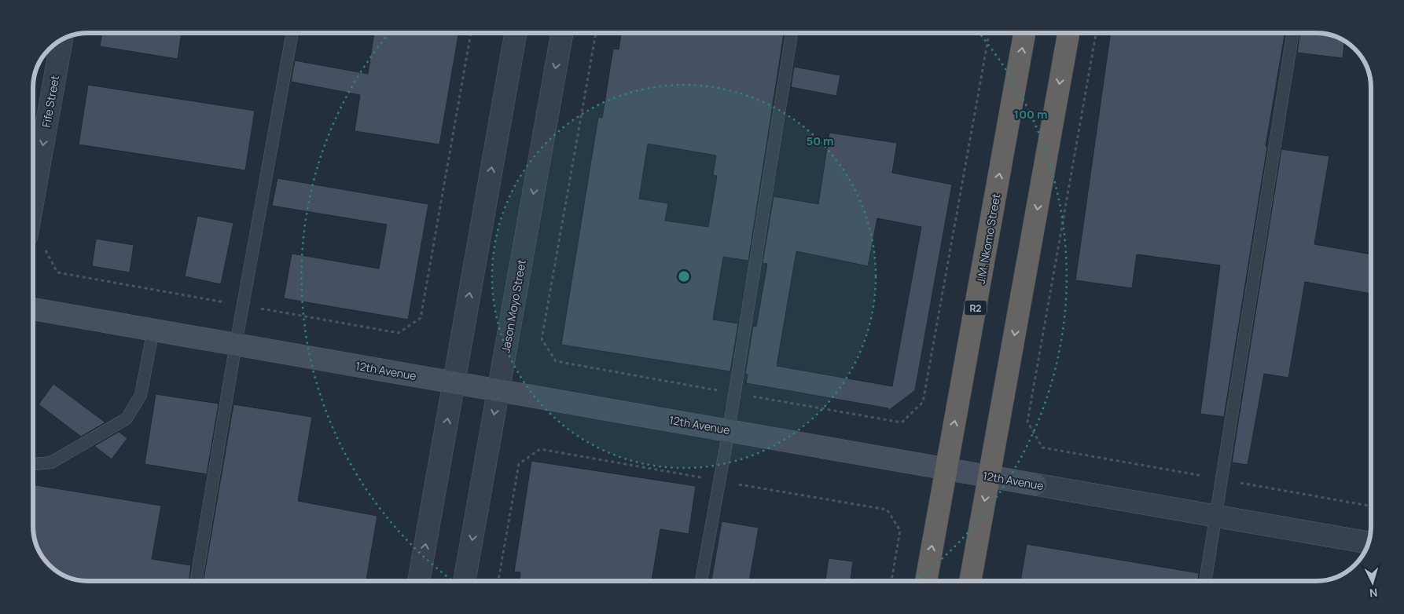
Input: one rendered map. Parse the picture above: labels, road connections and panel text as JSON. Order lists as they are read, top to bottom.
{
  "streets": {
    "highway": ["J.M. Nkomo Street", "R2"],
    "main road": ["12th Avenue"],
    "street": ["Fife Street", "Jason Moyo Street"]
  },
  "crossings": [
    ["J.M. Nkomo Street", "12th Avenue"],
    ["Jason Moyo Street", "12th Avenue"]
  ],
  "one_way": ["Fife Street"],
  "north": "bottom",
  "rings": ["100 m", "50 m"]
}
